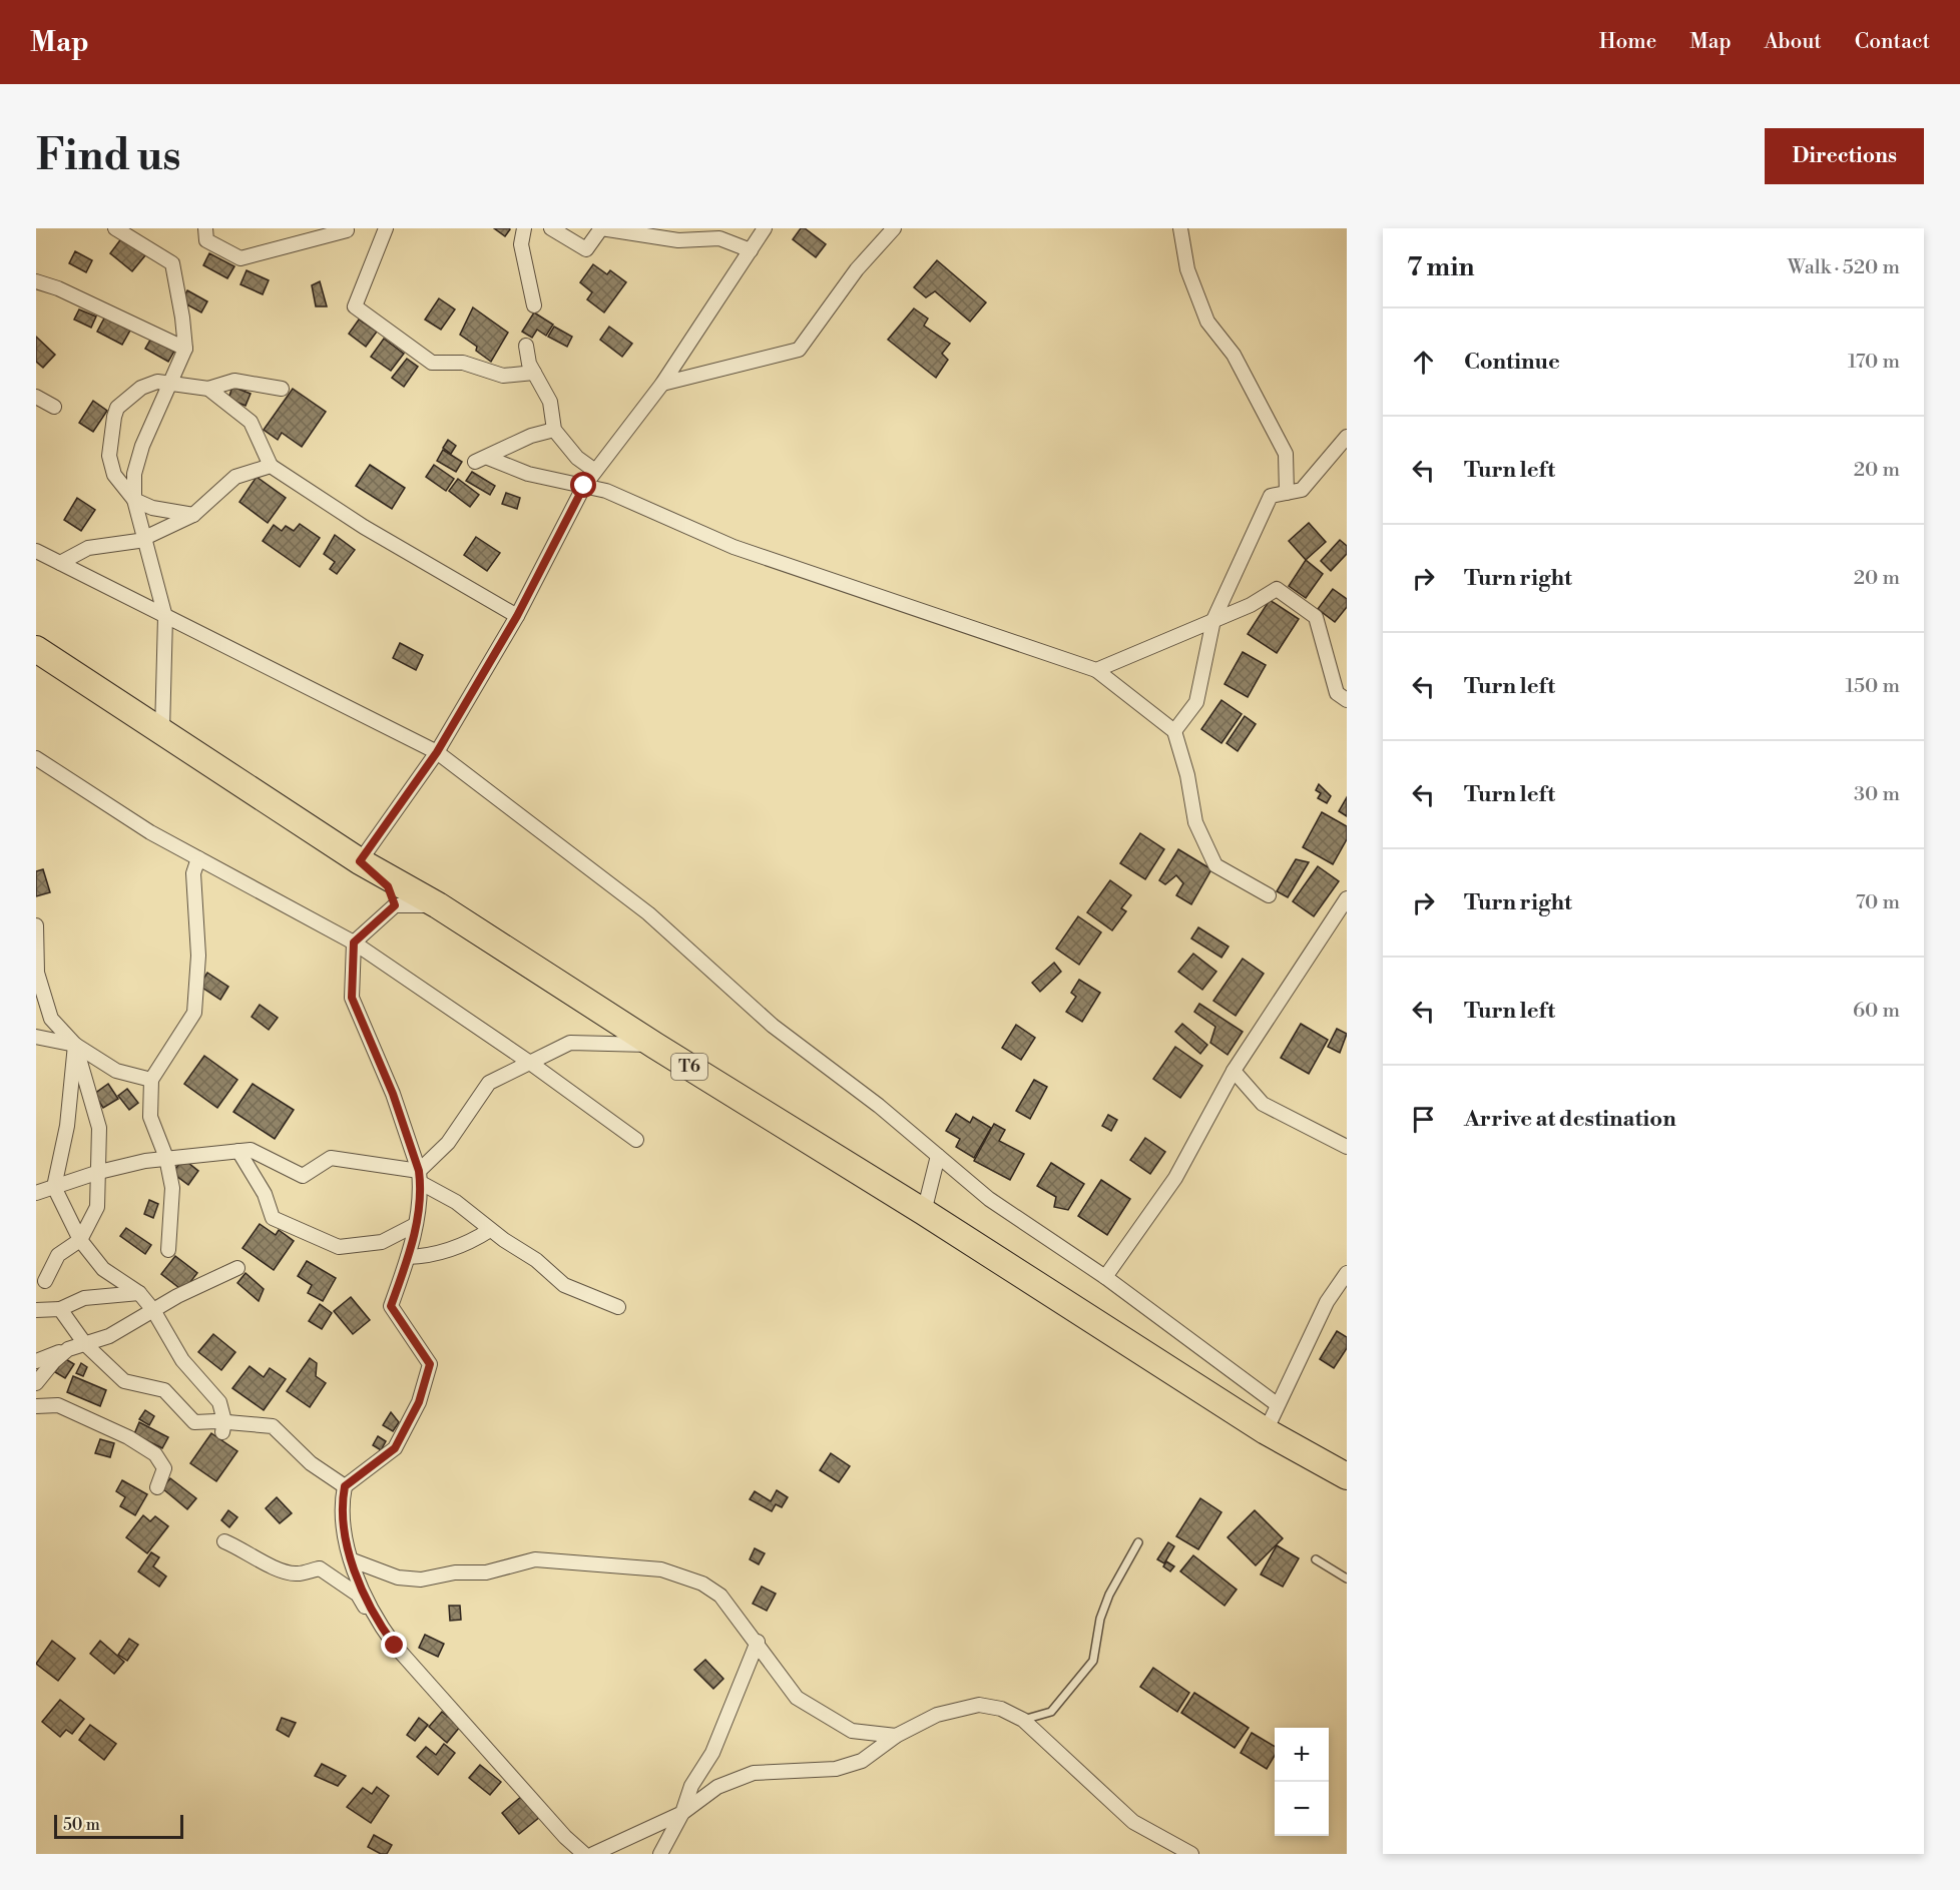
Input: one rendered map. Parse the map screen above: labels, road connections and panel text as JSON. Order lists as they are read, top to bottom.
{
  "streets": {
    "highway": ["T6"]
  },
  "scale_bar": "50 m",
  "page": {
    "header": "Map",
    "nav": [
      "Home",
      "Map",
      "About",
      "Contact"
    ],
    "buttons": "Directions",
    "title": "Find us",
    "heading": ["7 min", "Walk · 520 m"],
    "list": [
      ["Continue", "170 m"],
      ["Turn left", "20 m"],
      ["Turn right", "20 m"],
      ["Turn left", "150 m"],
      ["Turn left", "30 m"],
      ["Turn right", "70 m"],
      ["Turn left", "60 m"],
      "Arrive at destination"
    ],
    "map_buttons": ["+", "−"],
    "scale": "50 m"
  }
}
